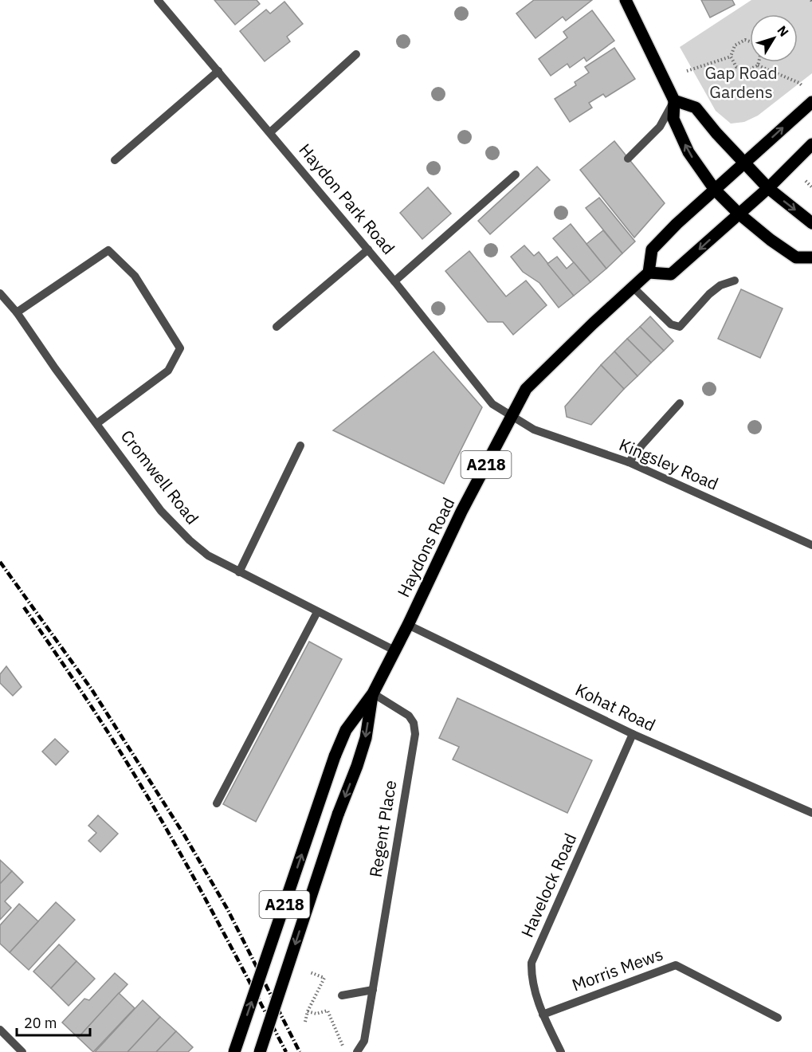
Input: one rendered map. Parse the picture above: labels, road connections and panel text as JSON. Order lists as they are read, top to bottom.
{
  "streets": {
    "main road": ["A218", "Haydons Road"],
    "street": [
      "Haydon Park Road",
      "Kingsley Road",
      "Cromwell Road",
      "Kohat Road",
      "Regent Place",
      "Havelock Road",
      "Morris Mews"
    ]
  },
  "crossings": [
    ["Haydon Park Road", "Kingsley Road"],
    ["Haydon Park Road", "Haydons Road"],
    ["Kingsley Road", "Haydons Road"],
    ["Cromwell Road", "Haydons Road"],
    ["Haydons Road", "Kohat Road"],
    ["Haydons Road", "Regent Place"],
    ["Kohat Road", "Havelock Road"],
    ["Havelock Road", "Morris Mews"]
  ],
  "parks": ["Gap Road Gardens"],
  "scale_bar": "20 m",
  "north": "top right"
}
